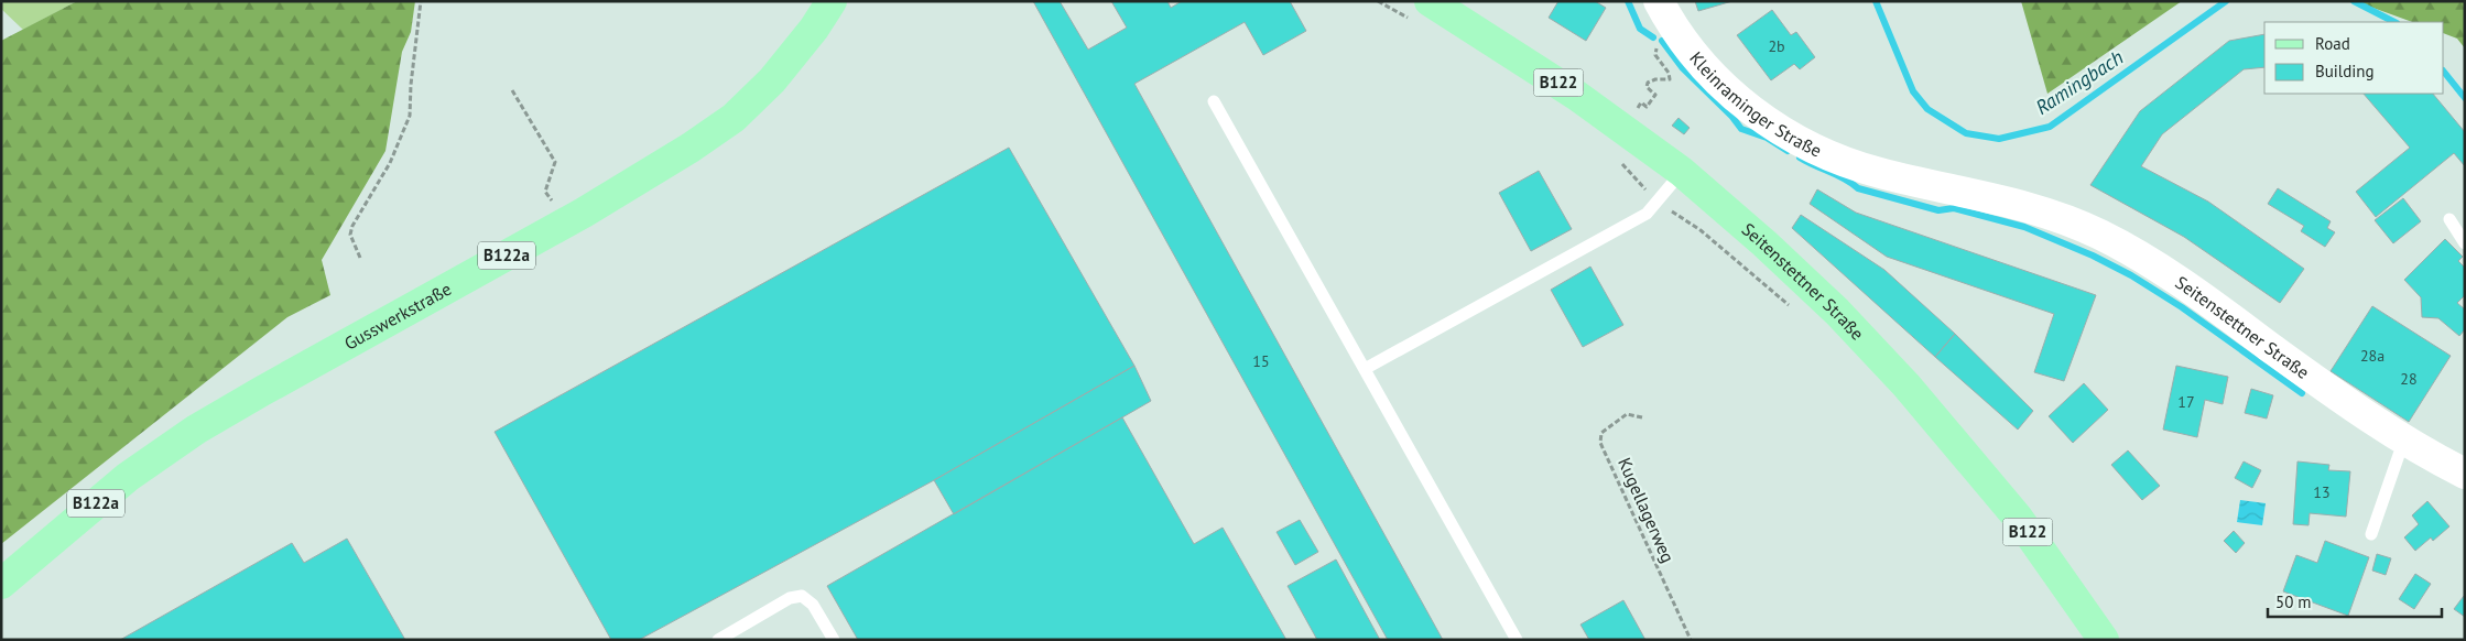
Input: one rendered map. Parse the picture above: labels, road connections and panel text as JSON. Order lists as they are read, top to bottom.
{
  "streets": {
    "main road": [
      "B122",
      "Kleinraminger Straße",
      "B122a",
      "Seitenstettner Straße",
      "Gusswerkstraße"
    ],
    "path": ["Kugellagerweg"]
  },
  "crossings": [
    ["Kleinraminger Straße", "Seitenstettner Straße"]
  ],
  "water": ["Ramingbach"],
  "house_numbers": [
    "2b",
    "28a",
    "15",
    "28",
    "17",
    "13"
  ],
  "legend": ["Road", "Building"],
  "scale_bar": "50 m"
}
